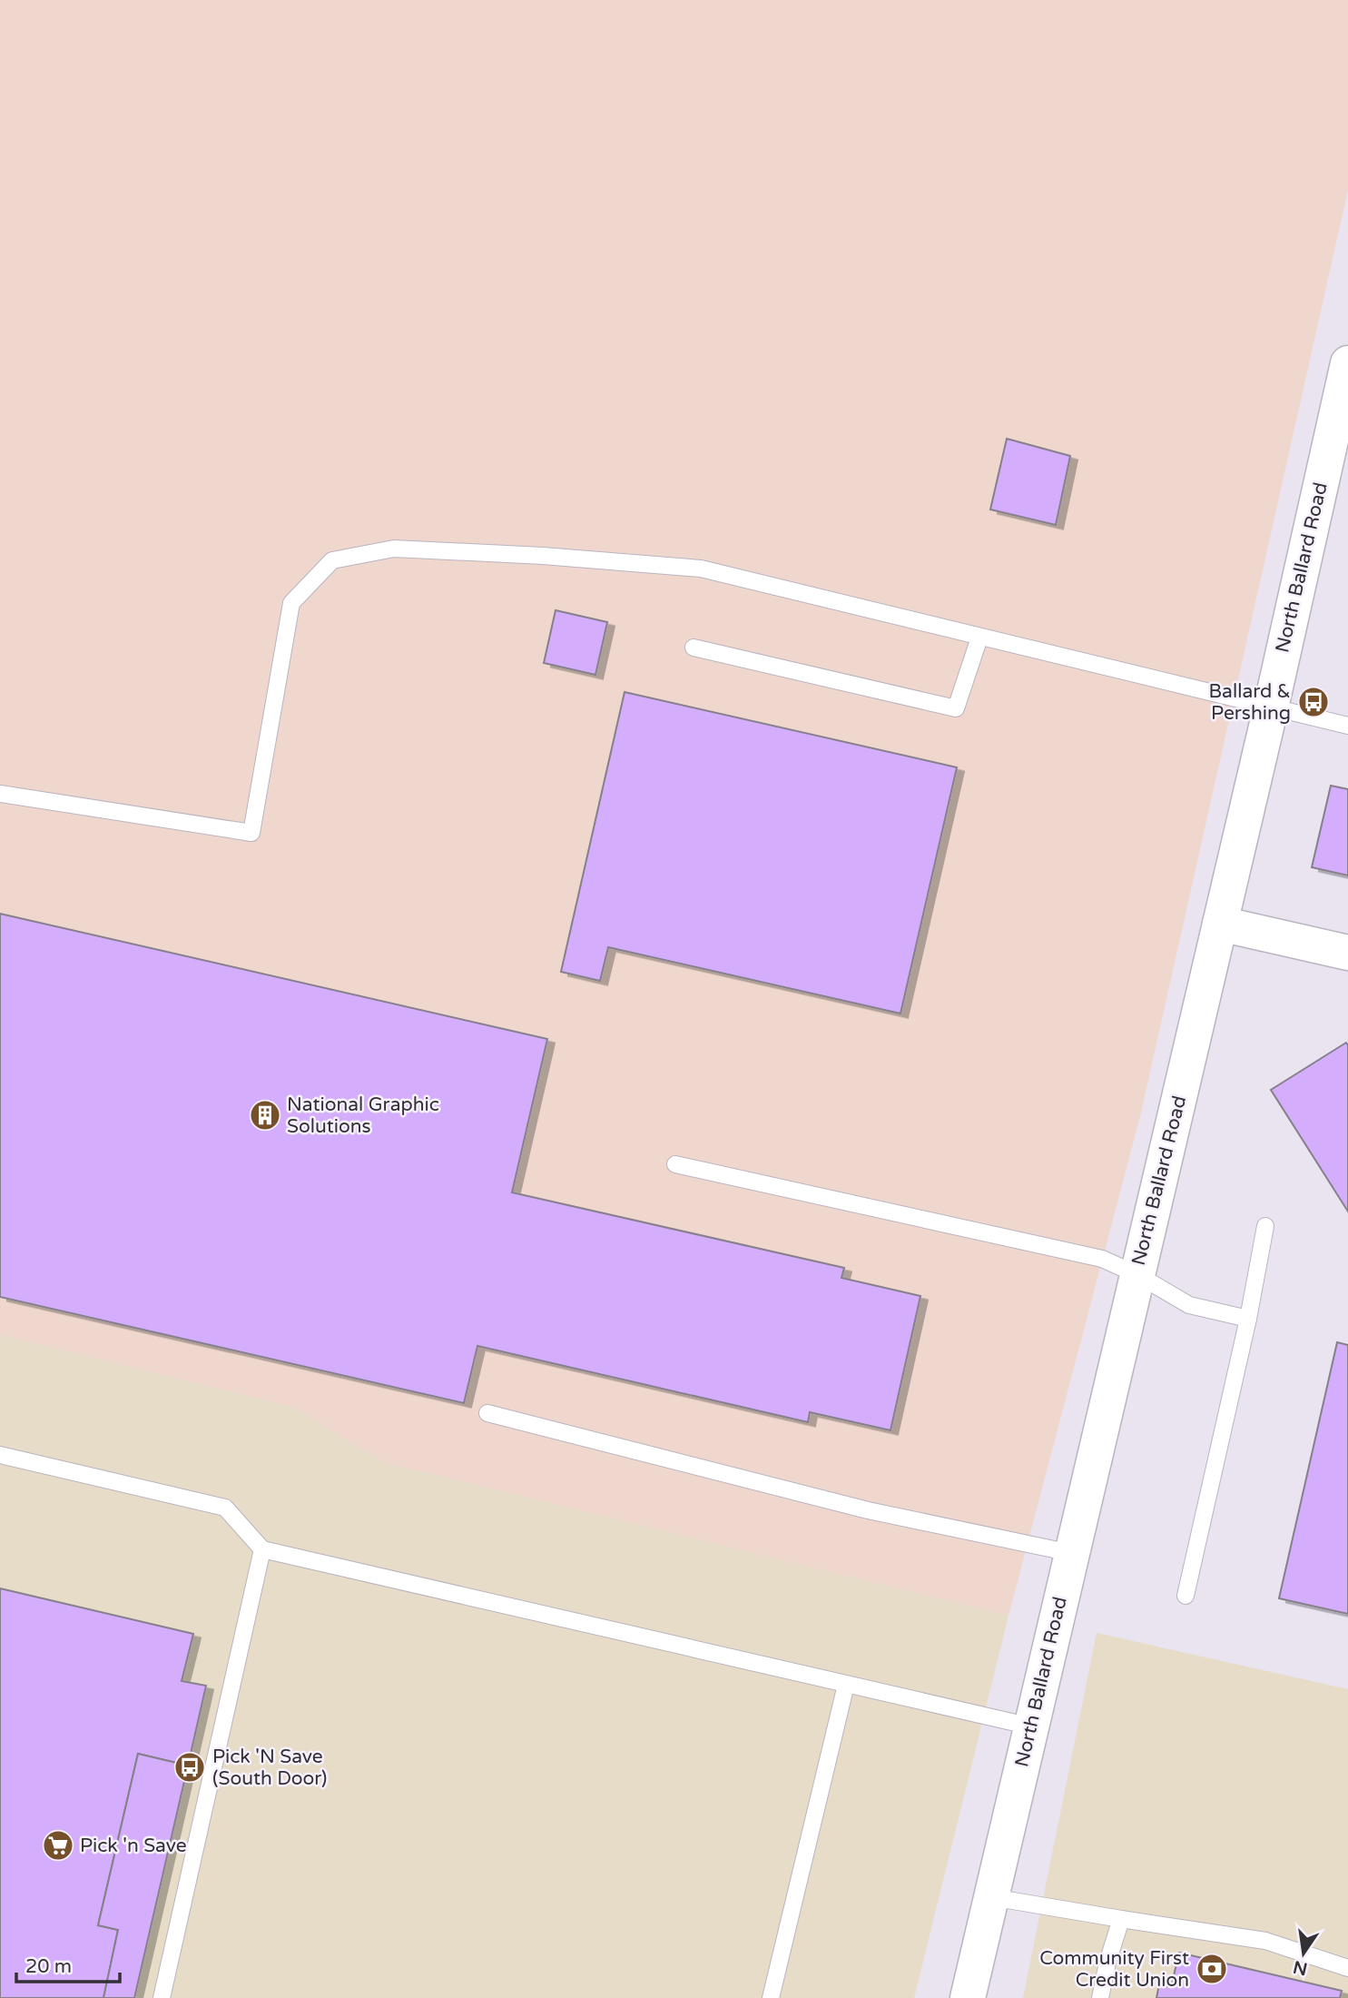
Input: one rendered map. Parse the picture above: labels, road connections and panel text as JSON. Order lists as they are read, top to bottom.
{
  "streets": {
    "main road": ["North Ballard Road"]
  },
  "places": {
    "bus stop": ["Ballard & Pershing", "Pick 'N Save (South Door)"],
    "building": ["National Graphic Solutions"],
    "supermarket": ["Pick 'n Save"],
    "bank": ["Community First Credit Union"]
  },
  "scale_bar": "20 m",
  "north": "bottom"
}
